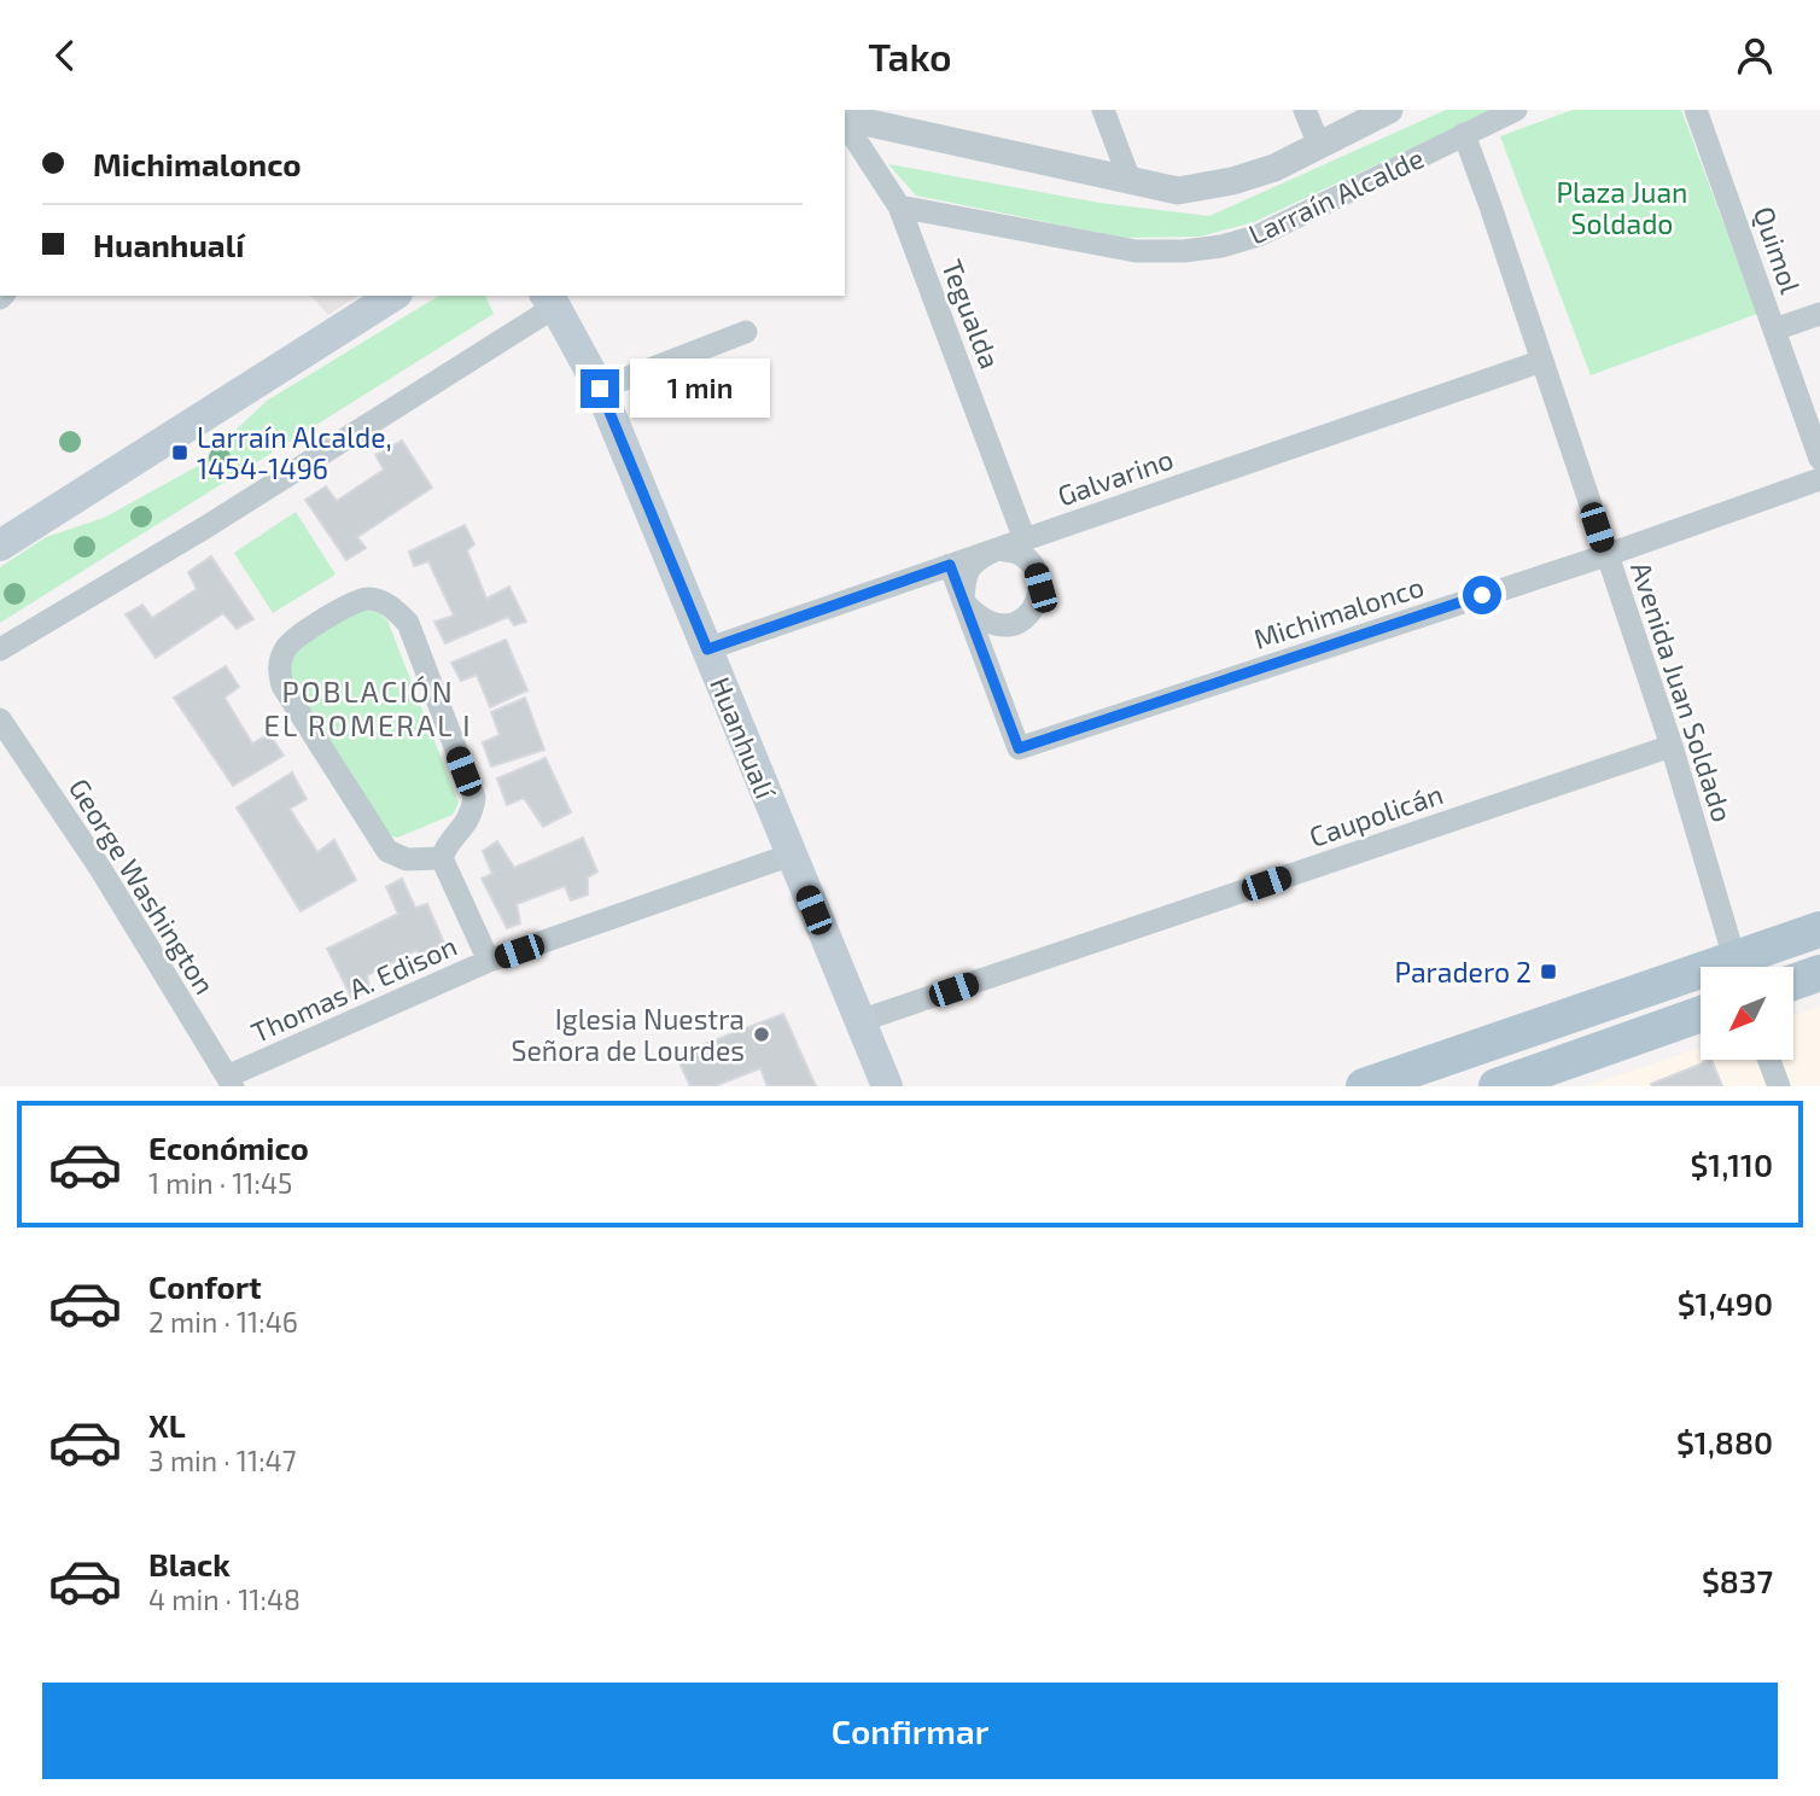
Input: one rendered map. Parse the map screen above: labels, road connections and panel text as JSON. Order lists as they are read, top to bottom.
{
  "streets": {
    "main road": ["Huanhualí"],
    "street": [
      "Larraín Alcalde",
      "Quimol",
      "Tegualda",
      "Galvarino",
      "Michimalonco",
      "Avenida Juan Soldado",
      "Caupolicán",
      "George Washington",
      "Thomas A. Edison"
    ]
  },
  "crossings": [
    ["Larraín Alcalde", "Tegualda"],
    ["Larraín Alcalde", "Avenida Juan Soldado"],
    ["Tegualda", "Galvarino"],
    ["Galvarino", "Michimalonco"],
    ["Galvarino", "Avenida Juan Soldado"],
    ["Galvarino", "Huanhualí"],
    ["Michimalonco", "Avenida Juan Soldado"],
    ["Avenida Juan Soldado", "Caupolicán"],
    ["Huanhualí", "Caupolicán"],
    ["Huanhualí", "Thomas A. Edison"],
    ["George Washington", "Thomas A. Edison"]
  ],
  "districts": ["POBLACIÓN EL ROMERAL I"],
  "parks": ["Plaza Juan Soldado"],
  "places": {
    "transit": ["Larraín Alcalde, 1454-1496", "Paradero 2"],
    "other": ["Iglesia Nuestra Señora de Lourdes"]
  },
  "north": "bottom left",
  "page": {
    "header": "Tako",
    "banner": ["Michimalonco", "Huanhualí"],
    "bubble": "1 min",
    "list": [
      {
        "name": "Económico",
        "note": "1 min · 11:45",
        "value": "$1,110"
      },
      {
        "name": "Confort",
        "note": "2 min · 11:46",
        "value": "$1,490"
      },
      {
        "name": "XL",
        "note": "3 min · 11:47",
        "value": "$1,880"
      },
      {
        "name": "Black",
        "note": "4 min · 11:48",
        "value": "$837"
      }
    ],
    "buttons": "Confirmar"
  }
}
